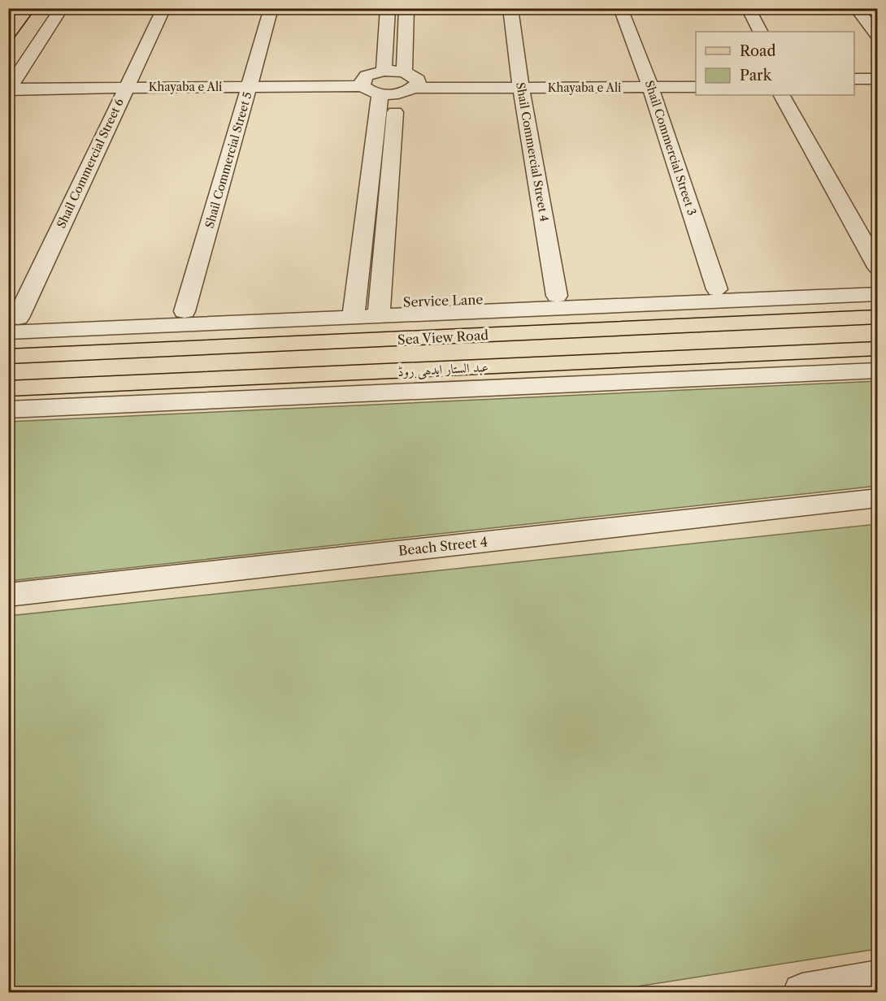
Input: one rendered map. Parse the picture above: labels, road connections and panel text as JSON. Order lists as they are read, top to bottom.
{
  "streets": {
    "main road": ["Sea View Road", "عبد الستار ایدھی روڈ"],
    "street": [
      "Khayaba e Ali",
      "Shail Commercial Street 3",
      "Shail Commercial Street 4",
      "Shail Commercial Street 5",
      "Shail Commercial Street 6",
      "Service Lane",
      "Beach Street 4"
    ]
  },
  "crossings": [
    ["Khayaba e Ali", "Shail Commercial Street 3"],
    ["Khayaba e Ali", "Shail Commercial Street 4"],
    ["Khayaba e Ali", "Shail Commercial Street 5"],
    ["Khayaba e Ali", "Shail Commercial Street 6"],
    ["Shail Commercial Street 3", "Service Lane"],
    ["Shail Commercial Street 4", "Service Lane"]
  ],
  "legend": ["Road", "Park"]
}
